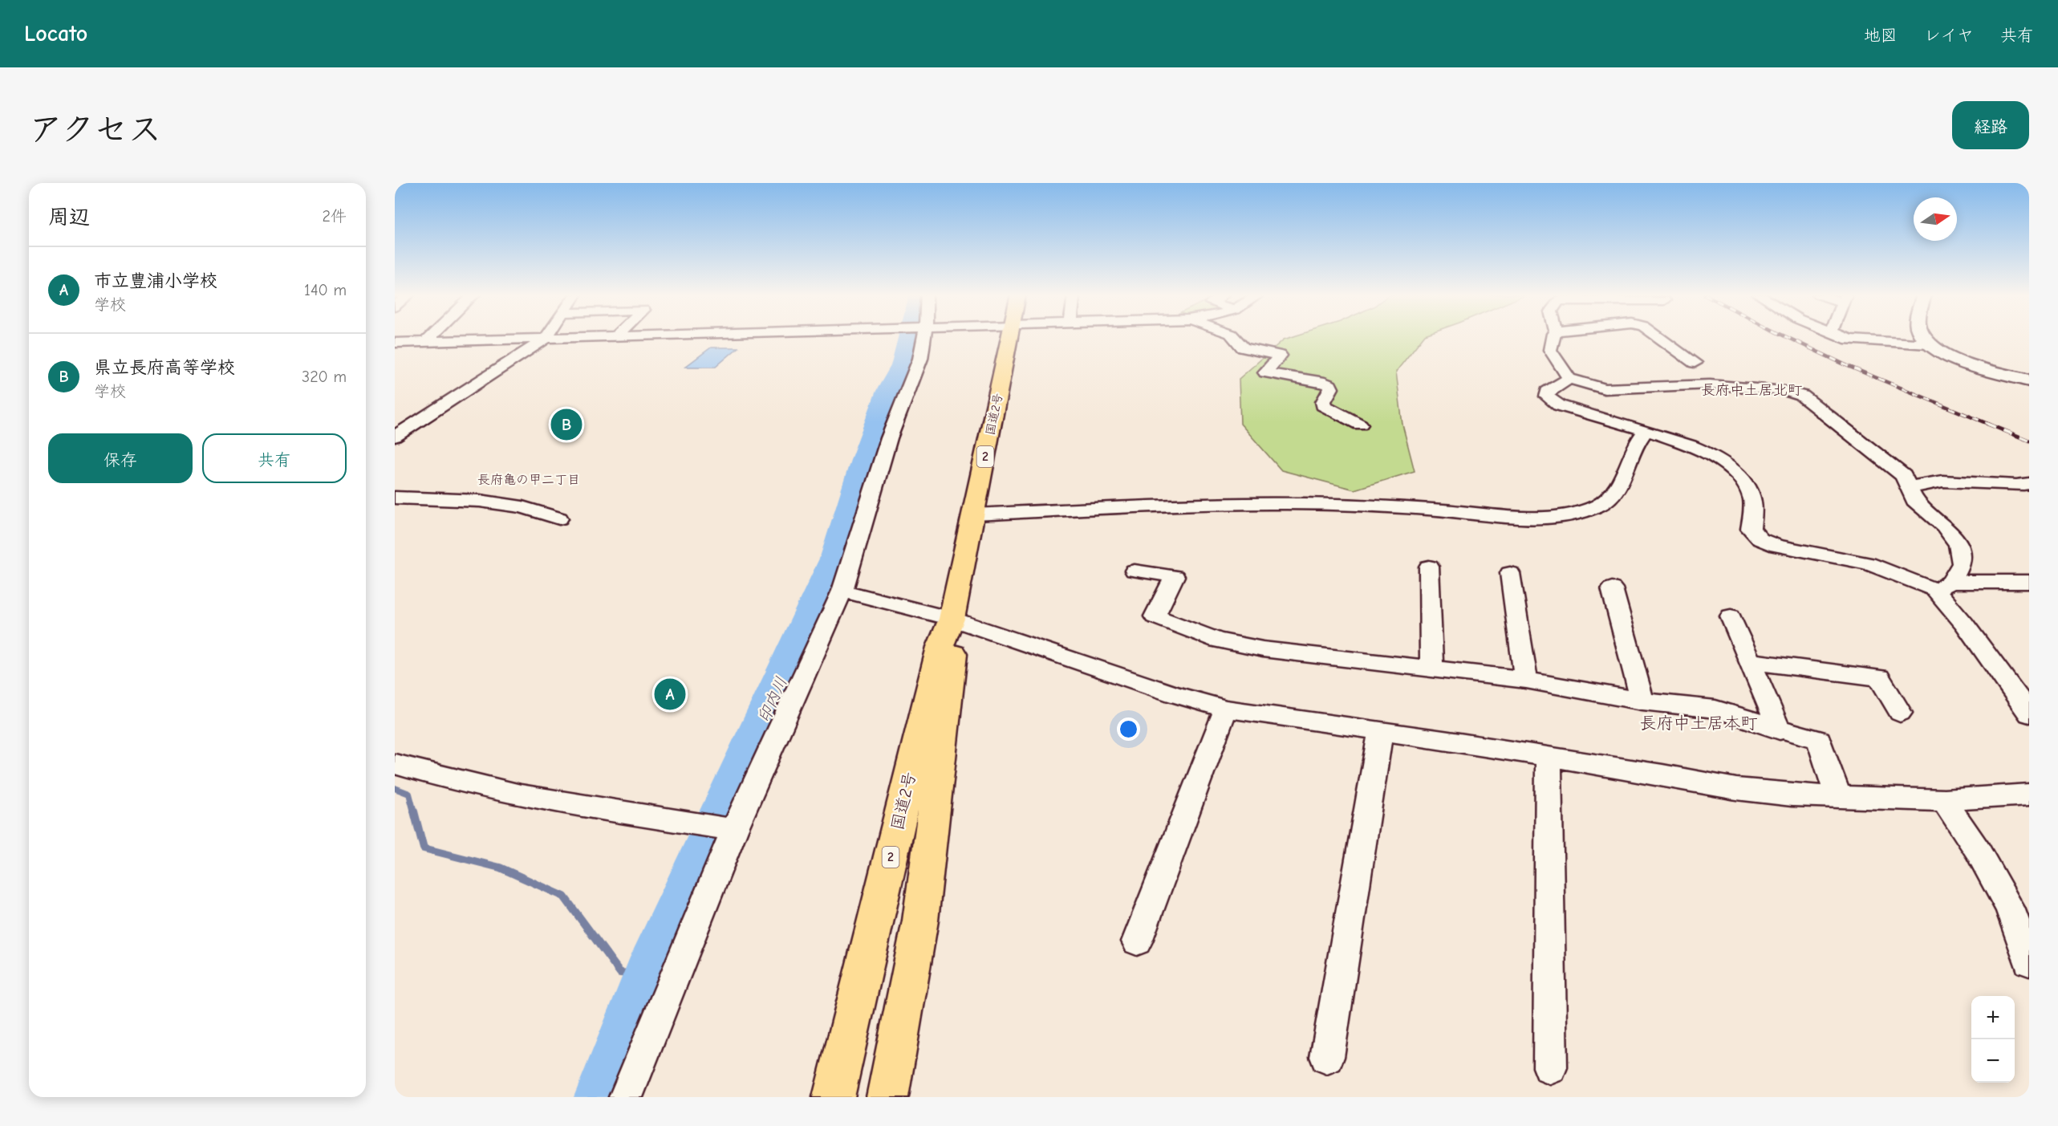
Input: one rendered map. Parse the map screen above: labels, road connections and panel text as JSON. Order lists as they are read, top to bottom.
{
  "streets": {
    "highway": ["国道2号", "2"]
  },
  "districts": ["長府中土居北町", "長府亀の甲二丁目", "長府中土居本町"],
  "water": ["印内川"],
  "north": "right",
  "page": {
    "header": "Locato",
    "nav": ["地図", "レイヤ", "共有"],
    "title": "アクセス",
    "buttons": [
      "経路",
      ["保存", "共有"]
    ],
    "heading": ["周辺", "2件"],
    "list": [
      {
        "mark": "A",
        "name": "市立豊浦小学校",
        "note": "学校",
        "value": "140 m"
      },
      {
        "mark": "B",
        "name": "県立長府高等学校",
        "note": "学校",
        "value": "320 m"
      }
    ],
    "pins": ["B", "A"],
    "map_buttons": ["+", "−"]
  }
}
